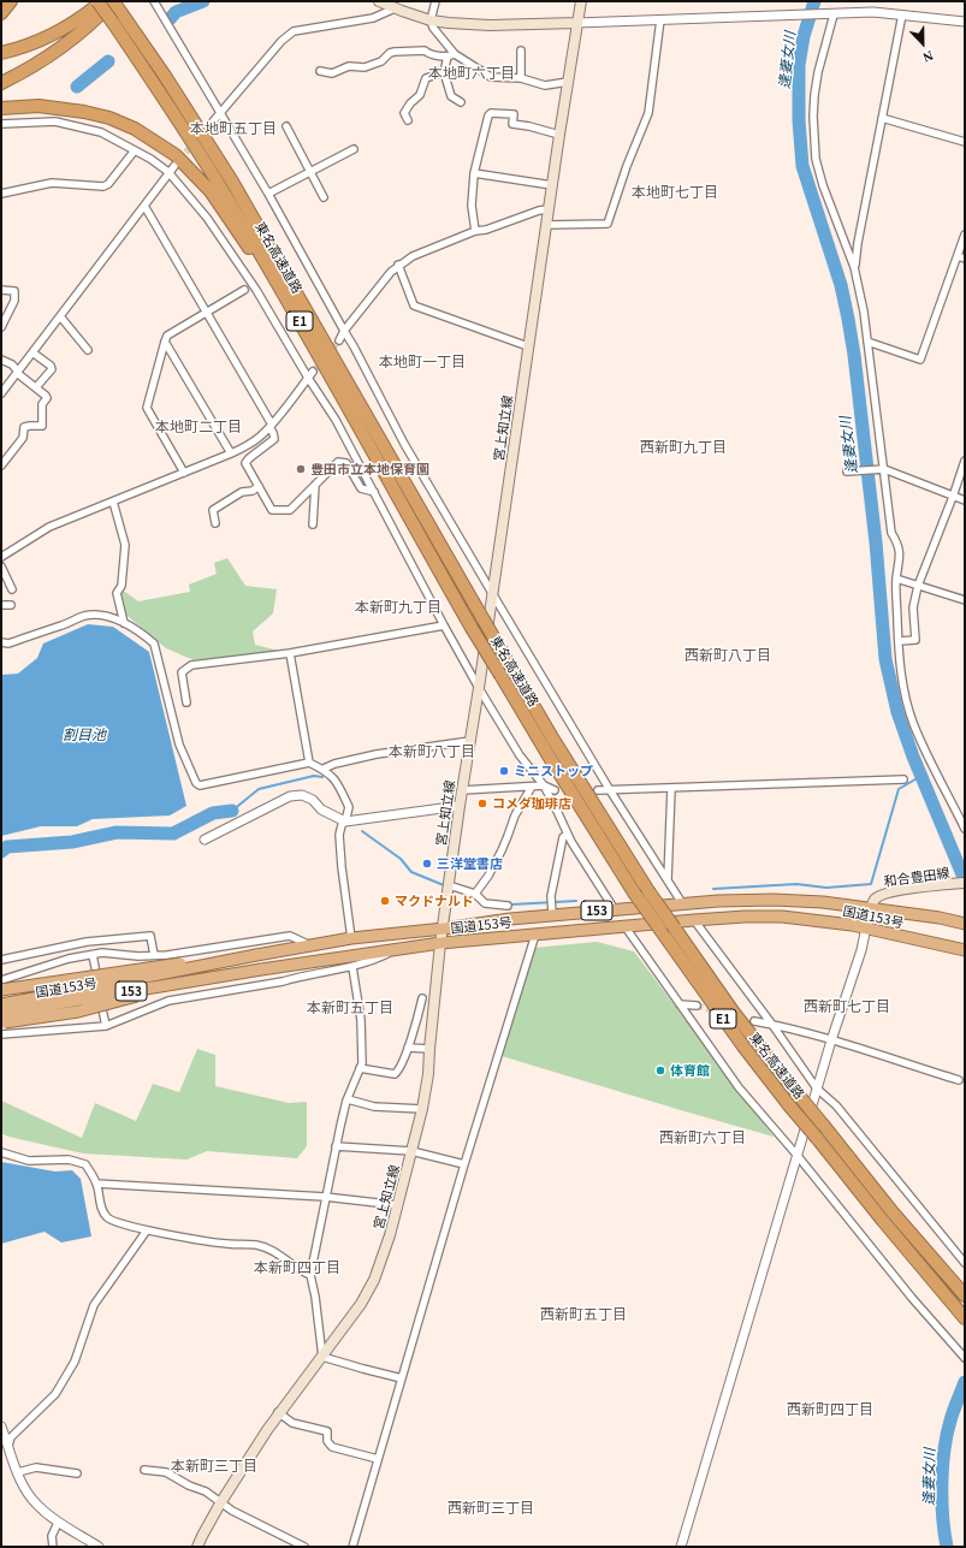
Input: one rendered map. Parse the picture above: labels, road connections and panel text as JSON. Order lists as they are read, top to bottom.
{
  "streets": {
    "highway": [
      "東名高速道路",
      "E1",
      "153",
      "国道153号"
    ],
    "main road": ["宮上知立線", "和合豊田線"]
  },
  "crossings": [
    ["宮上知立線", "国道153号"],
    ["和合豊田線", "国道153号"],
    ["153", "国道153号"]
  ],
  "districts": [
    "本地町六丁目",
    "本地町五丁目",
    "本地町七丁目",
    "本地町一丁目",
    "本地町二丁目",
    "西新町九丁目",
    "本新町九丁目",
    "西新町八丁目",
    "本新町八丁目",
    "西新町七丁目",
    "本新町五丁目",
    "西新町六丁目",
    "本新町四丁目",
    "西新町五丁目",
    "西新町四丁目",
    "本新町三丁目",
    "西新町三丁目"
  ],
  "water": ["逢妻女川", "割目池"],
  "places": [
    "豊田市立本地保育園",
    "ミニストップ",
    "コメダ珈琲店",
    "三洋堂書店",
    "マクドナルド",
    "体育館"
  ],
  "north": "bottom"
}
